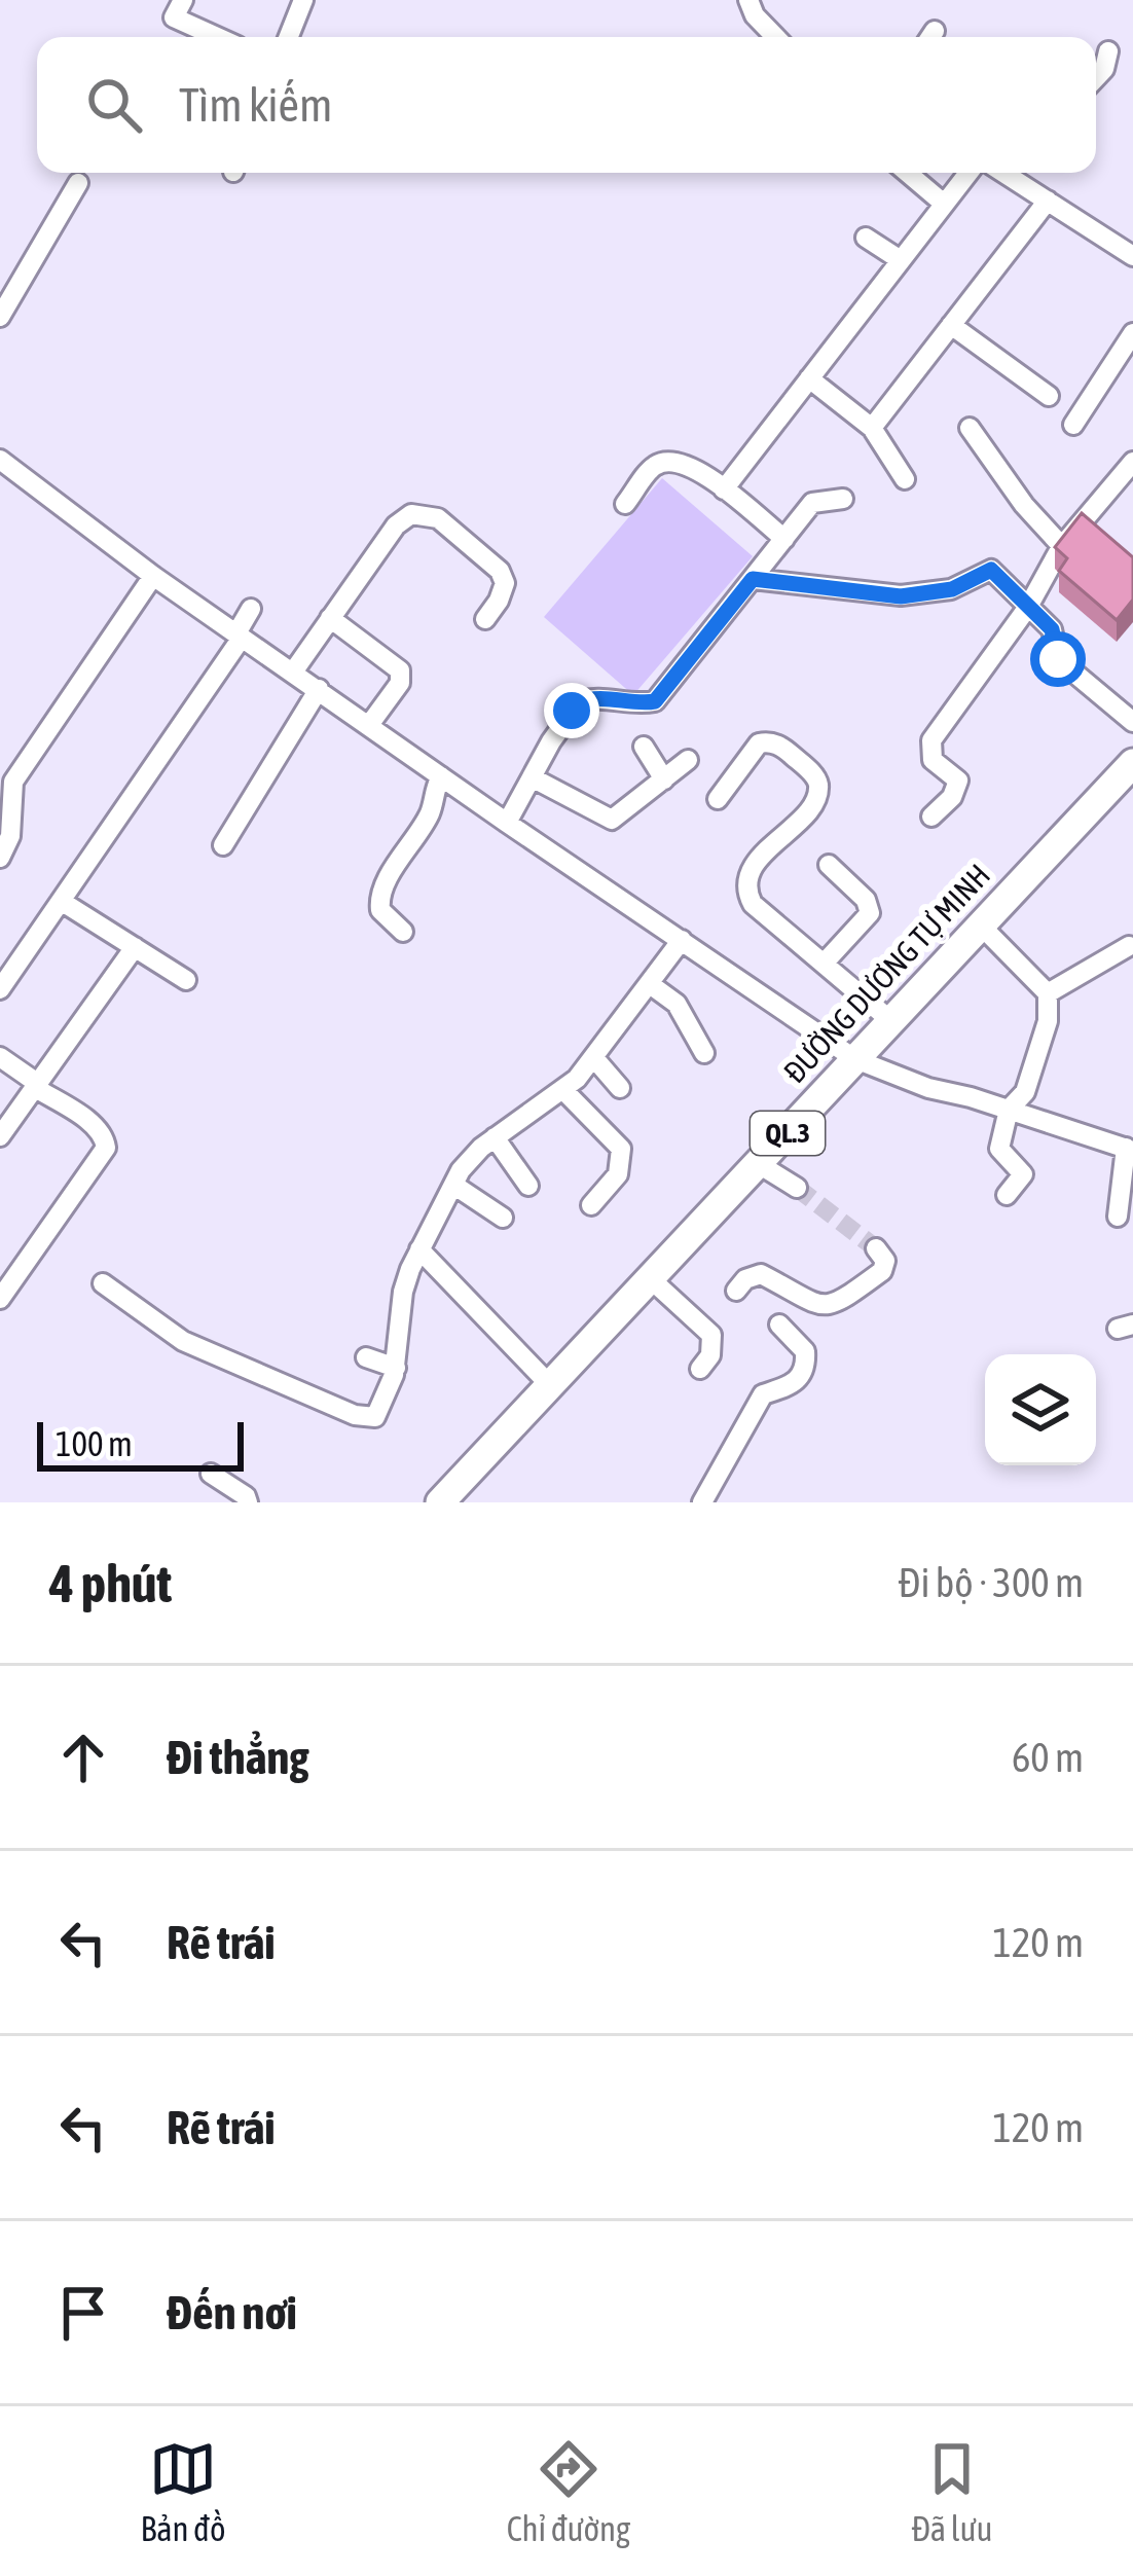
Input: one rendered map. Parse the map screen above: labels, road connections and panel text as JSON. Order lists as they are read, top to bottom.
{
  "streets": {
    "highway": ["ĐƯỜNG DƯƠNG TỰ MINH", "QL.3"]
  },
  "scale_bar": "100 m",
  "page": {
    "search": "Tìm kiếm",
    "scale": "100 m",
    "heading": ["4 phút", "Đi bộ · 300 m"],
    "list": [
      ["Đi thẳng", "60 m"],
      ["Rẽ trái", "120 m"],
      ["Rẽ trái", "120 m"],
      "Đến nơi"
    ],
    "nav": ["Bản đồ", "Chỉ đường", "Đã lưu"]
  }
}
